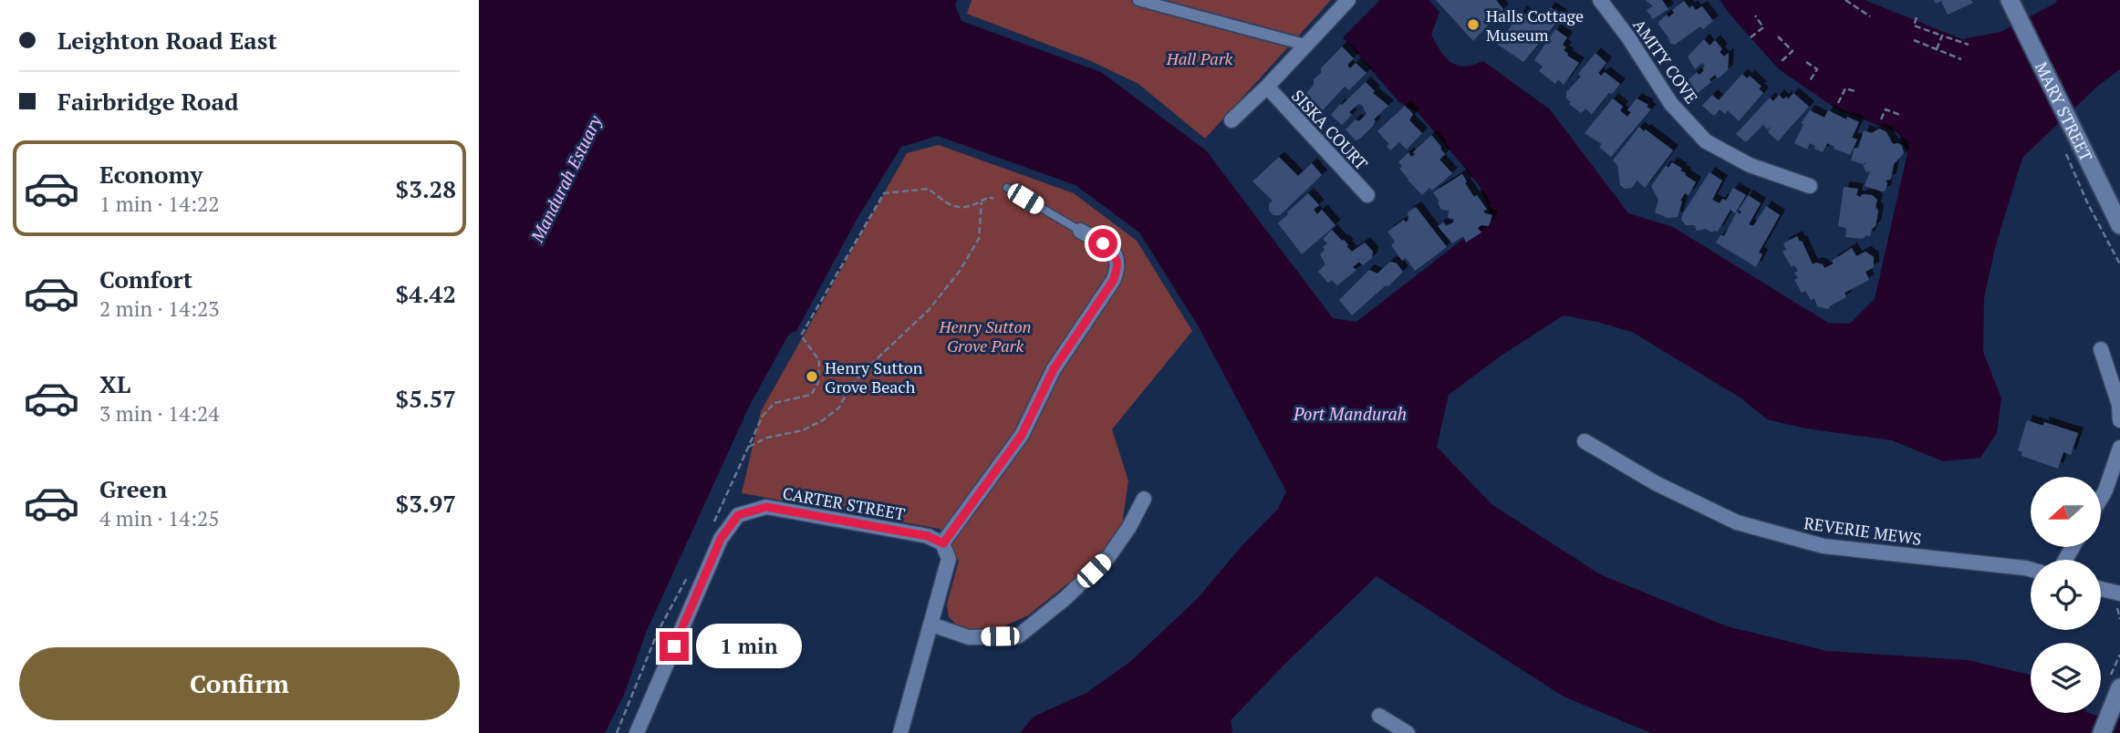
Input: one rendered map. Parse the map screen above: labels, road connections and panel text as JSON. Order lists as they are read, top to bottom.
{
  "streets": {
    "street": [
      "AMITY COVE",
      "MARY STREET",
      "SISKA COURT",
      "CARTER STREET",
      "REVERIE MEWS"
    ]
  },
  "water": ["Mandurah Estuary", "Port Mandurah"],
  "parks": ["Hall Park", "Henry Sutton Grove Park"],
  "places": ["Halls Cottage Museum", "Henry Sutton Grove Beach"],
  "north": "left",
  "page": {
    "banner": ["Leighton Road East", "Fairbridge Road"],
    "list": [
      {
        "name": "Economy",
        "note": "1 min · 14:22",
        "value": "$3.28"
      },
      {
        "name": "Comfort",
        "note": "2 min · 14:23",
        "value": "$4.42"
      },
      {
        "name": "XL",
        "note": "3 min · 14:24",
        "value": "$5.57"
      },
      {
        "name": "Green",
        "note": "4 min · 14:25",
        "value": "$3.97"
      }
    ],
    "bubble": "1 min",
    "buttons": "Confirm"
  }
}
